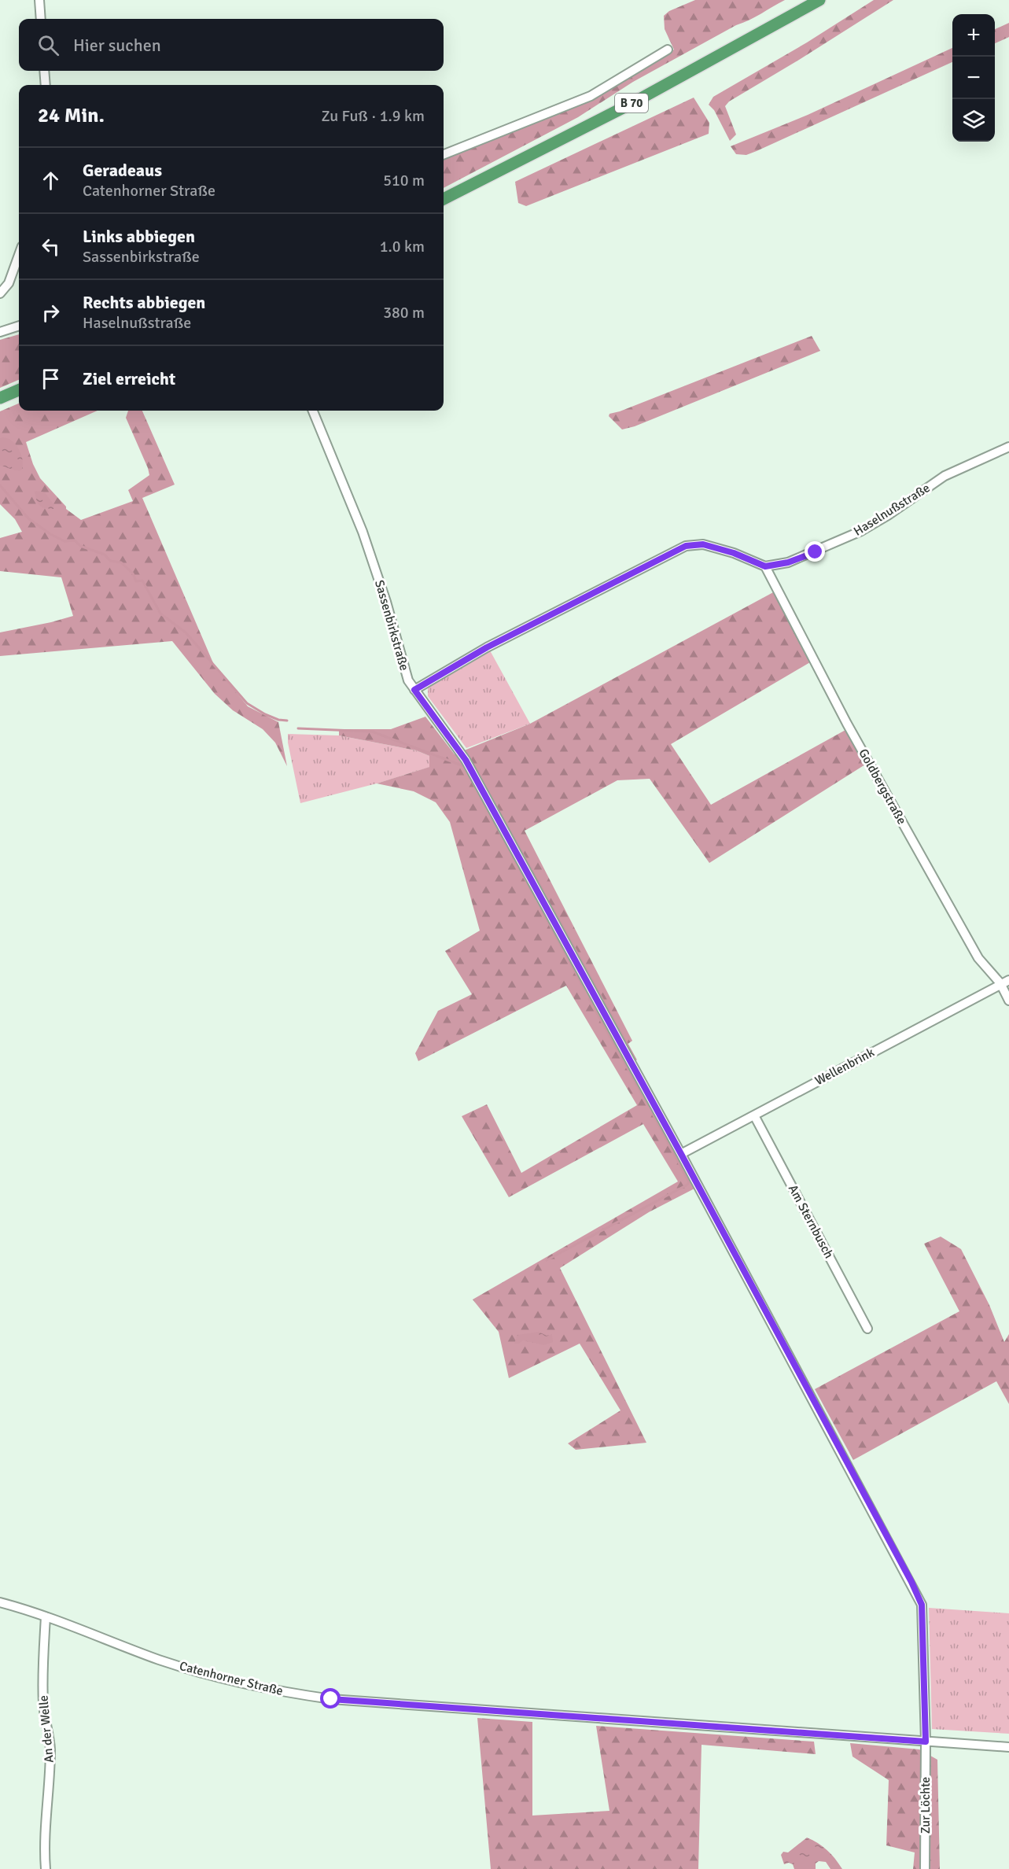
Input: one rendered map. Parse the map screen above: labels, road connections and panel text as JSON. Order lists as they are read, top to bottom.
{
  "streets": {
    "highway": ["B 70"],
    "street": [
      "Haselnußstraße",
      "Sassenbirkstraße",
      "Goldbergstraße",
      "Wellenbrink",
      "Am Sternbusch",
      "Catenhorner Straße",
      "An der Welle",
      "Zur Löchte"
    ]
  },
  "crossings": [
    ["Haselnußstraße", "Goldbergstraße"],
    ["Sassenbirkstraße", "Wellenbrink"],
    ["Sassenbirkstraße", "Catenhorner Straße"],
    ["Sassenbirkstraße", "Zur Löchte"],
    ["Goldbergstraße", "Wellenbrink"],
    ["Wellenbrink", "Am Sternbusch"],
    ["Catenhorner Straße", "An der Welle"],
    ["Catenhorner Straße", "Zur Löchte"]
  ],
  "page": {
    "map_buttons": ["+", "−"],
    "search": "Hier suchen",
    "heading": ["24 Min.", "Zu Fuß · 1.9 km"],
    "list": [
      ["Geradeaus", "Catenhorner Straße", "510 m"],
      ["Links abbiegen", "Sassenbirkstraße", "1.0 km"],
      ["Rechts abbiegen", "Haselnußstraße", "380 m"],
      "Ziel erreicht"
    ]
  }
}
